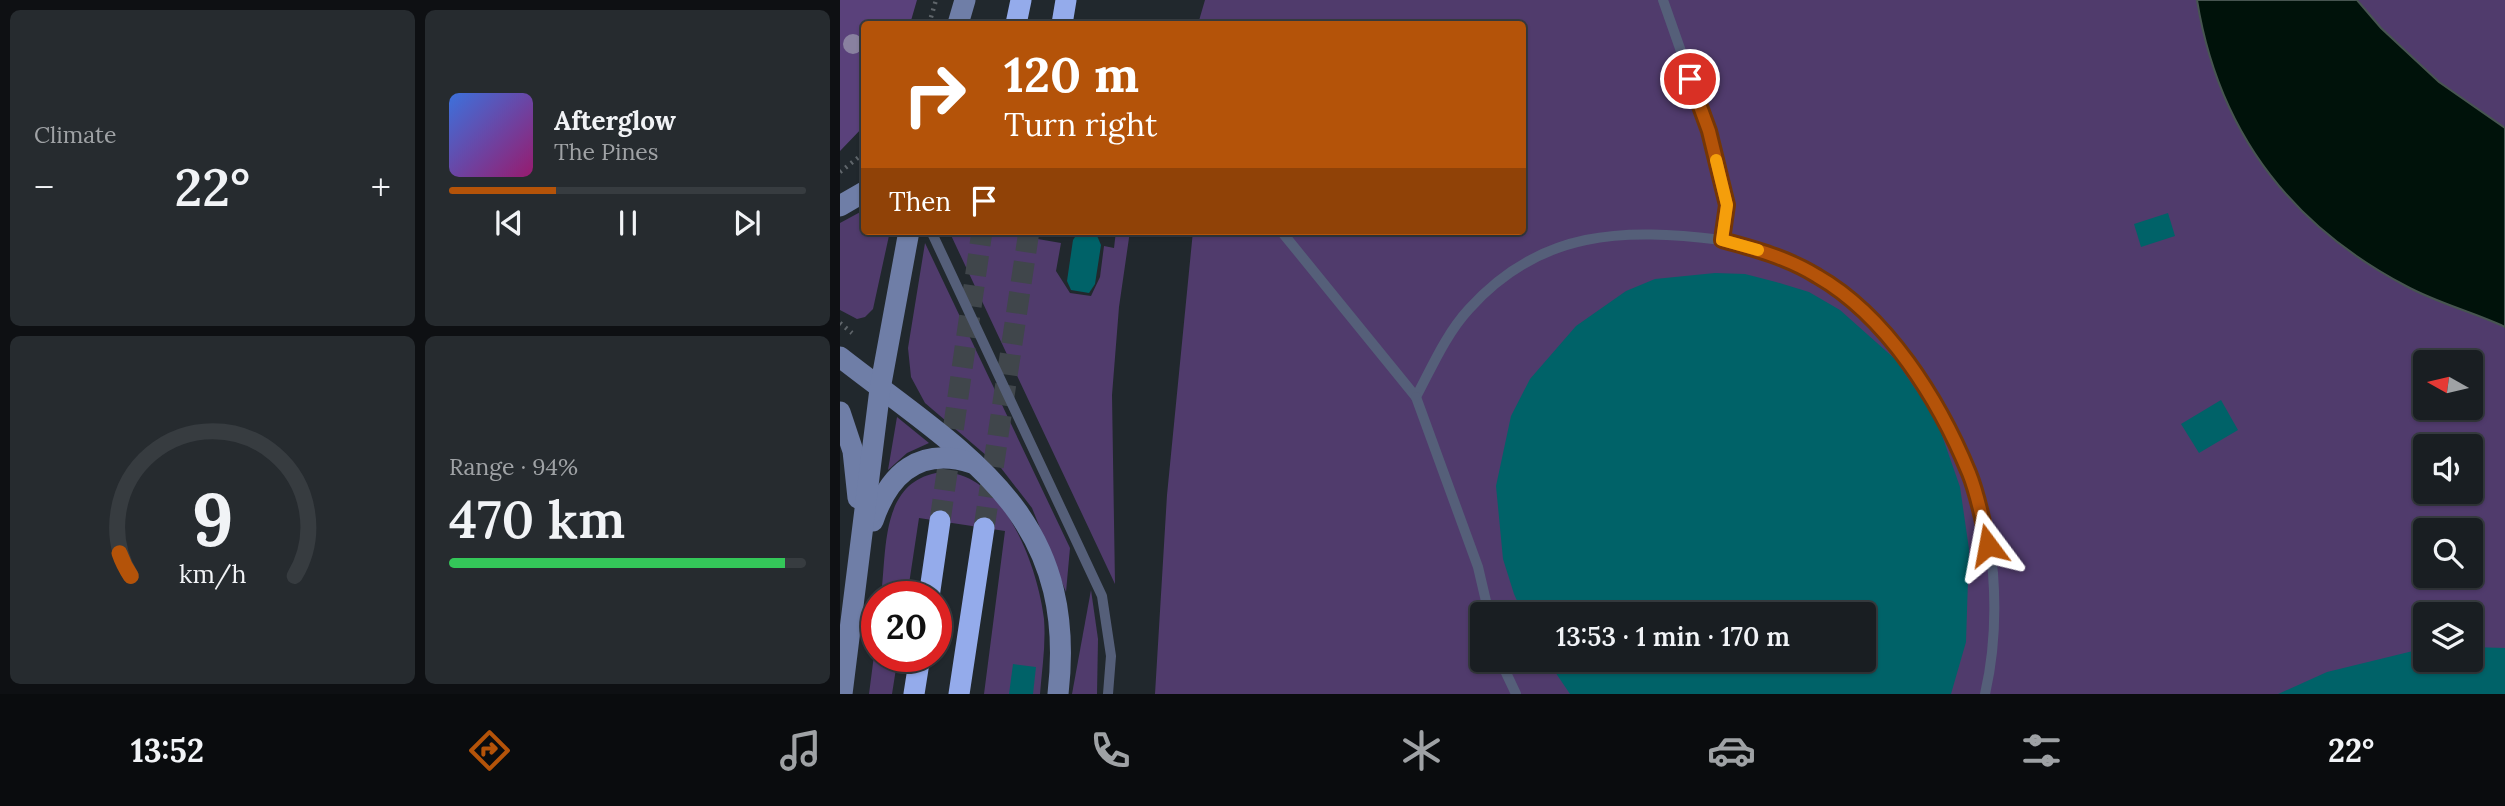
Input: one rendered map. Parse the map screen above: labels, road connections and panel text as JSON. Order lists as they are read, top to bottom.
{
  "north": "left",
  "page": {
    "tile": [
      "Climate",
      ["Range · 94%", "470 km"]
    ],
    "turn": ["120 m", "Turn right"],
    "song": ["Afterglow", "The Pines"],
    "heat": ["−", "22°", "+"],
    "then": "Then",
    "limit": "20",
    "trip": "13:53 · 1 min · 170 m",
    "tabs": ["13:52", "22°"],
    "gauge": ["9", "km/h"]
  }
}
